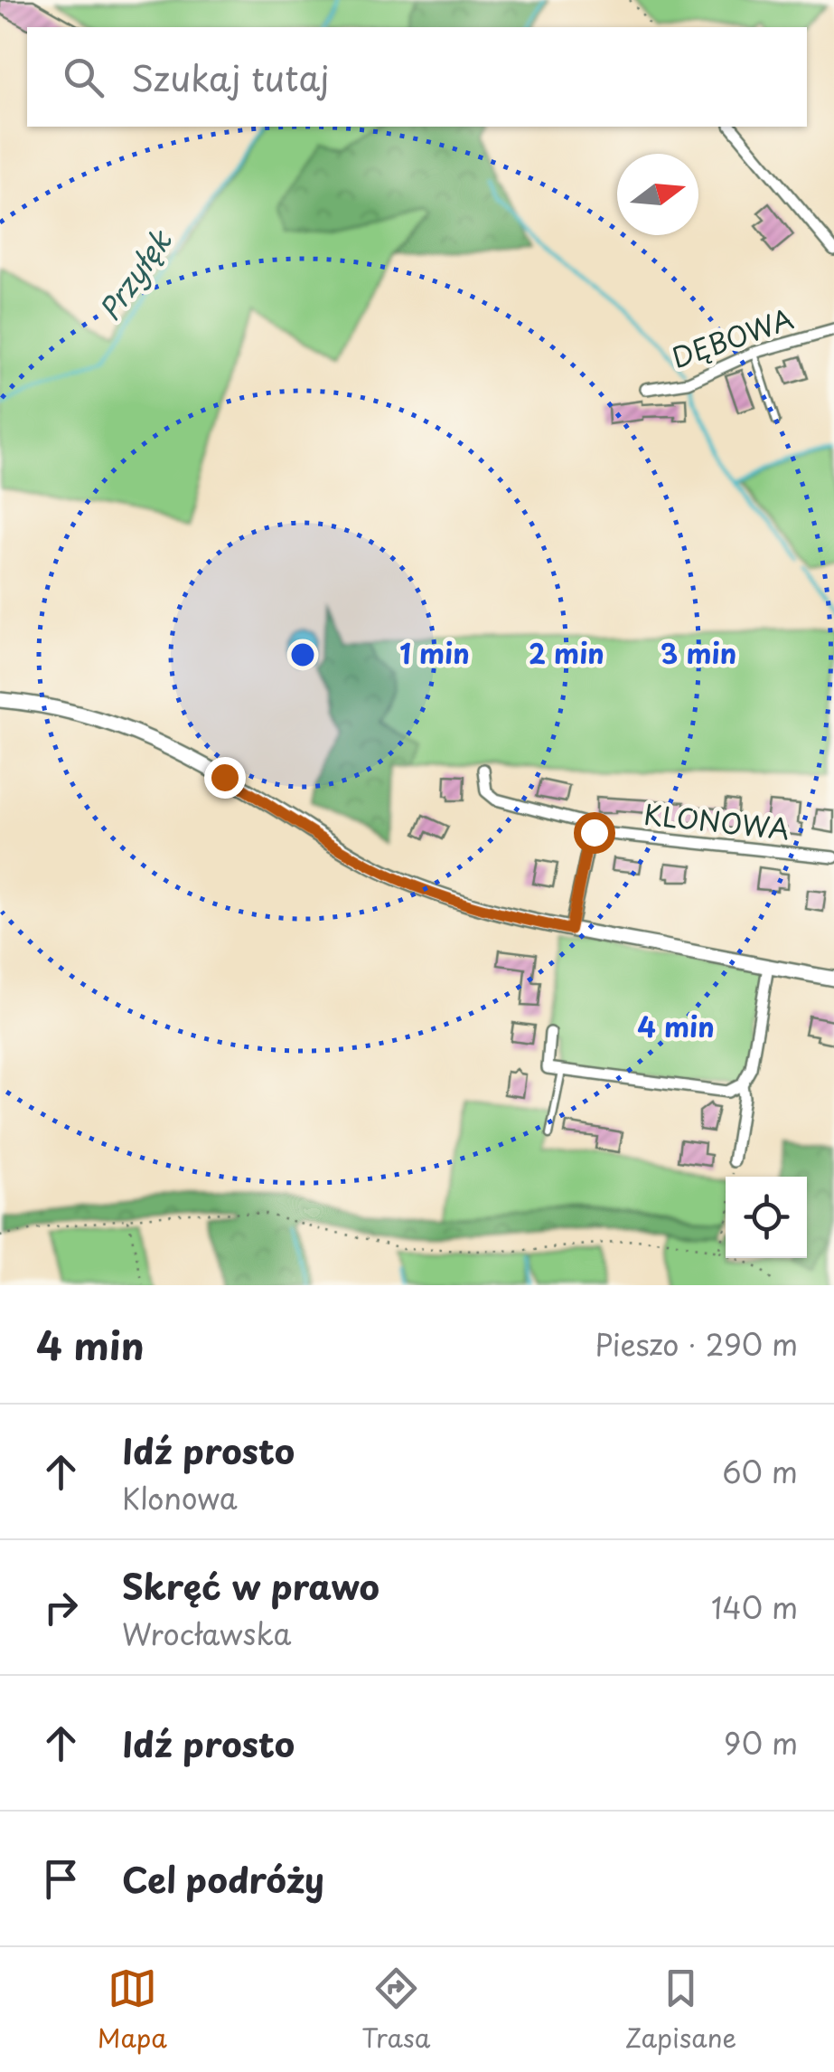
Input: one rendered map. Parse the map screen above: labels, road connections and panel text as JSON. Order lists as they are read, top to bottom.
{
  "streets": {
    "street": ["DĘBOWA", "KLONOWA"]
  },
  "water": ["Przyłęk"],
  "north": "right",
  "page": {
    "search": "Szukaj tutaj",
    "heading": ["4 min", "Pieszo · 290 m"],
    "list": [
      ["Idź prosto", "Klonowa", "60 m"],
      ["Skręć w prawo", "Wrocławska", "140 m"],
      ["Idź prosto", "90 m"],
      "Cel podróży"
    ],
    "nav": ["Mapa", "Trasa", "Zapisane"]
  },
  "rings": [
    "1 min",
    "2 min",
    "3 min",
    "4 min"
  ]
}
